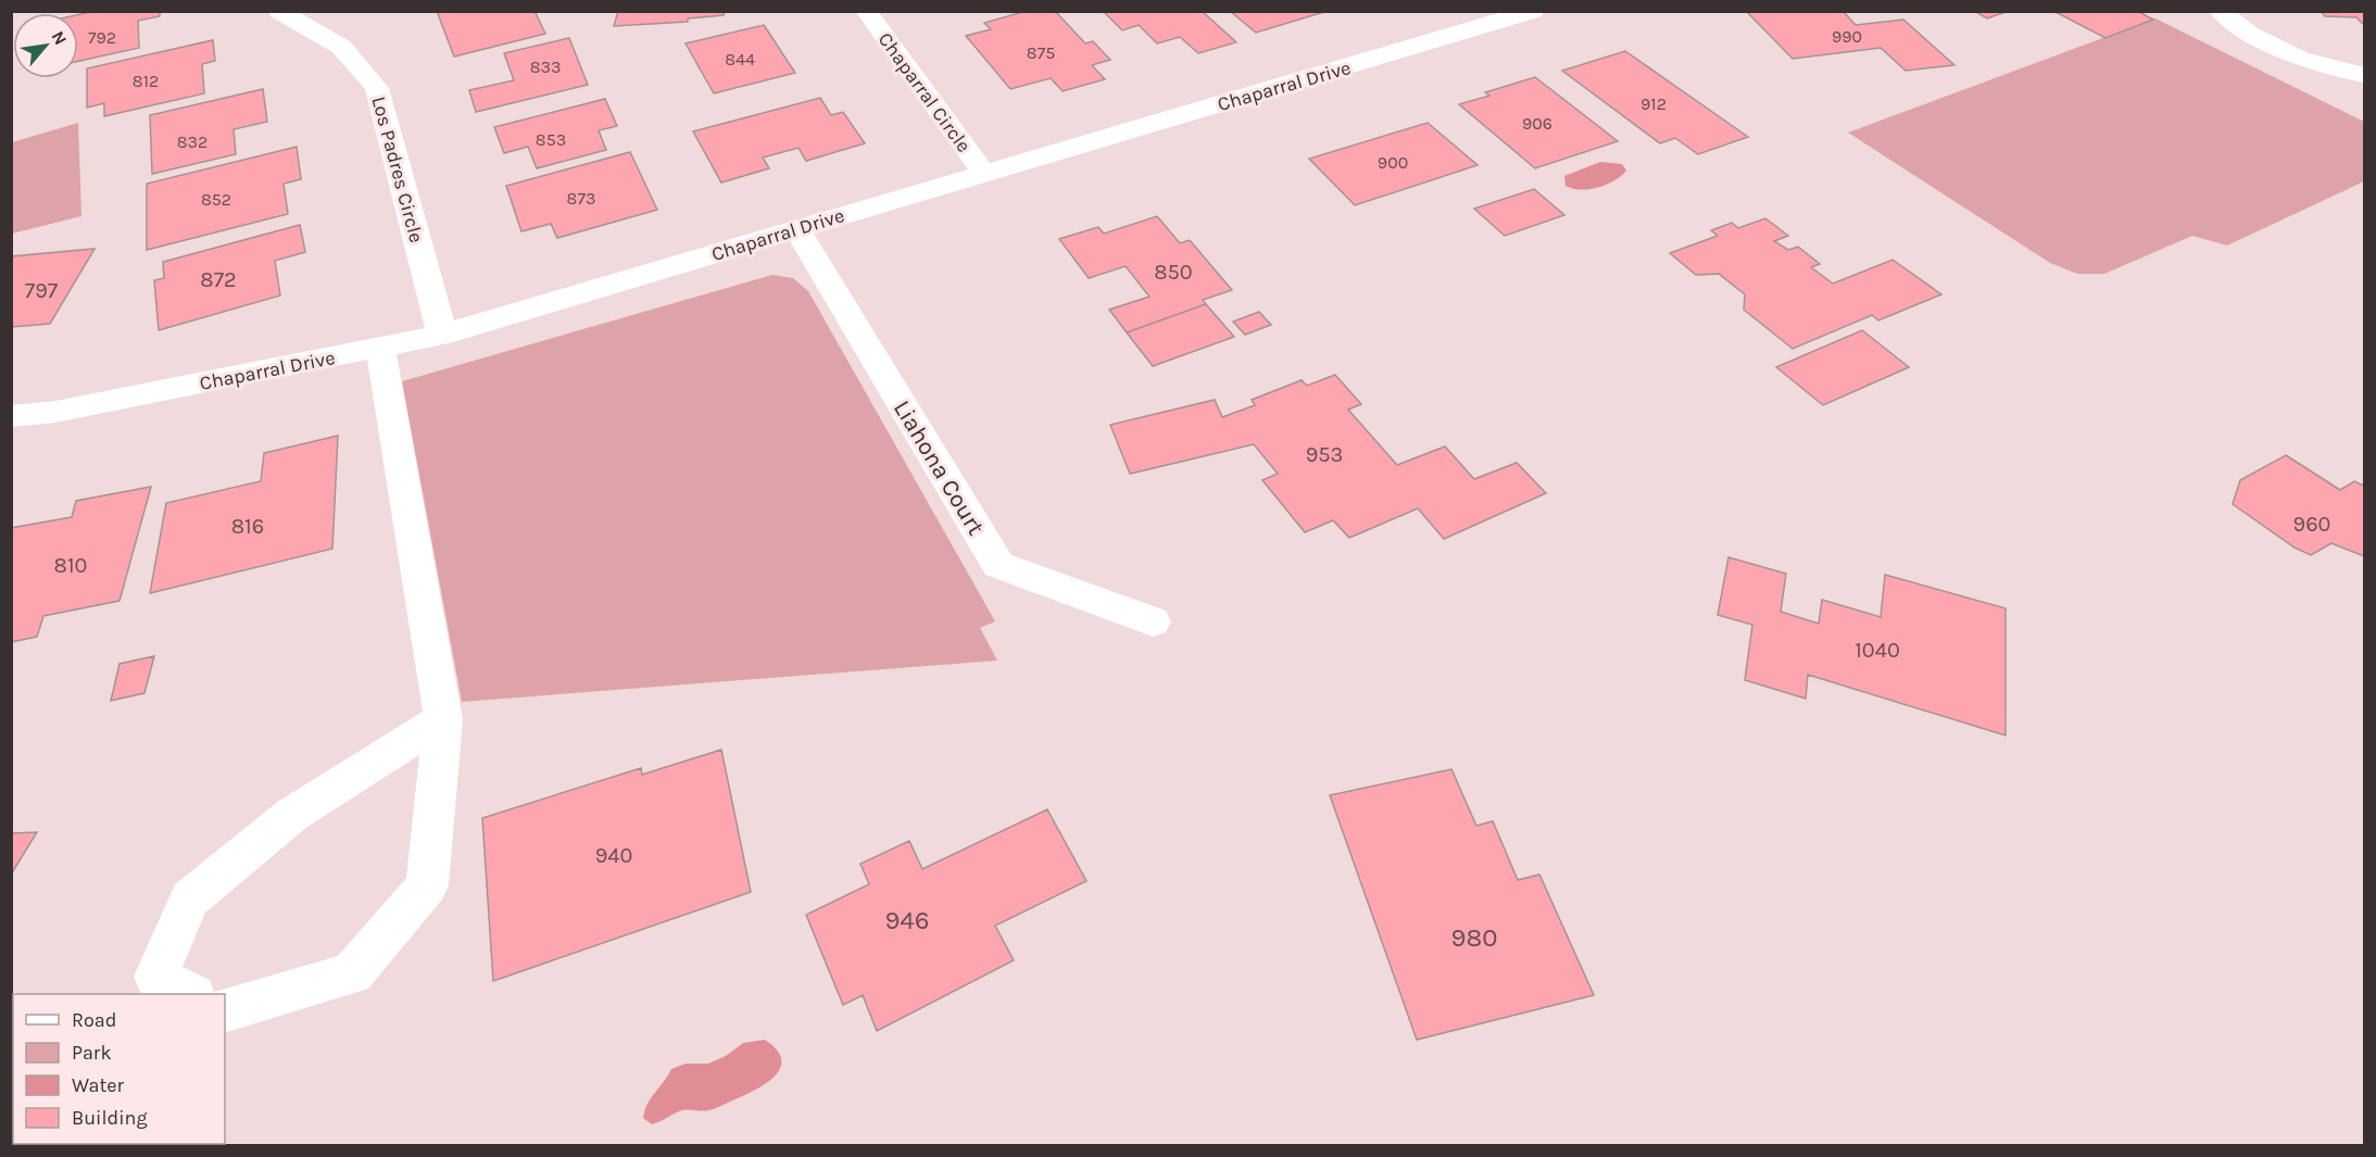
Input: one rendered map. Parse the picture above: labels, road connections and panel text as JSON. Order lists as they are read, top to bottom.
{
  "streets": {
    "street": [
      "Chaparral Drive",
      "Chaparral Circle",
      "Los Padres Circle",
      "Liahona Court"
    ]
  },
  "crossings": [
    ["Chaparral Drive", "Chaparral Circle"],
    ["Chaparral Drive", "Los Padres Circle"],
    ["Chaparral Drive", "Liahona Court"]
  ],
  "house_numbers": [
    "990",
    "792",
    "875",
    "844",
    "833",
    "812",
    "912",
    "906",
    "853",
    "832",
    "900",
    "873",
    "852",
    "850",
    "872",
    "797",
    "953",
    "960",
    "816",
    "810",
    "1040",
    "940",
    "946",
    "980"
  ],
  "legend": [
    "Road",
    "Park",
    "Water",
    "Building"
  ],
  "north": "top right"
}
